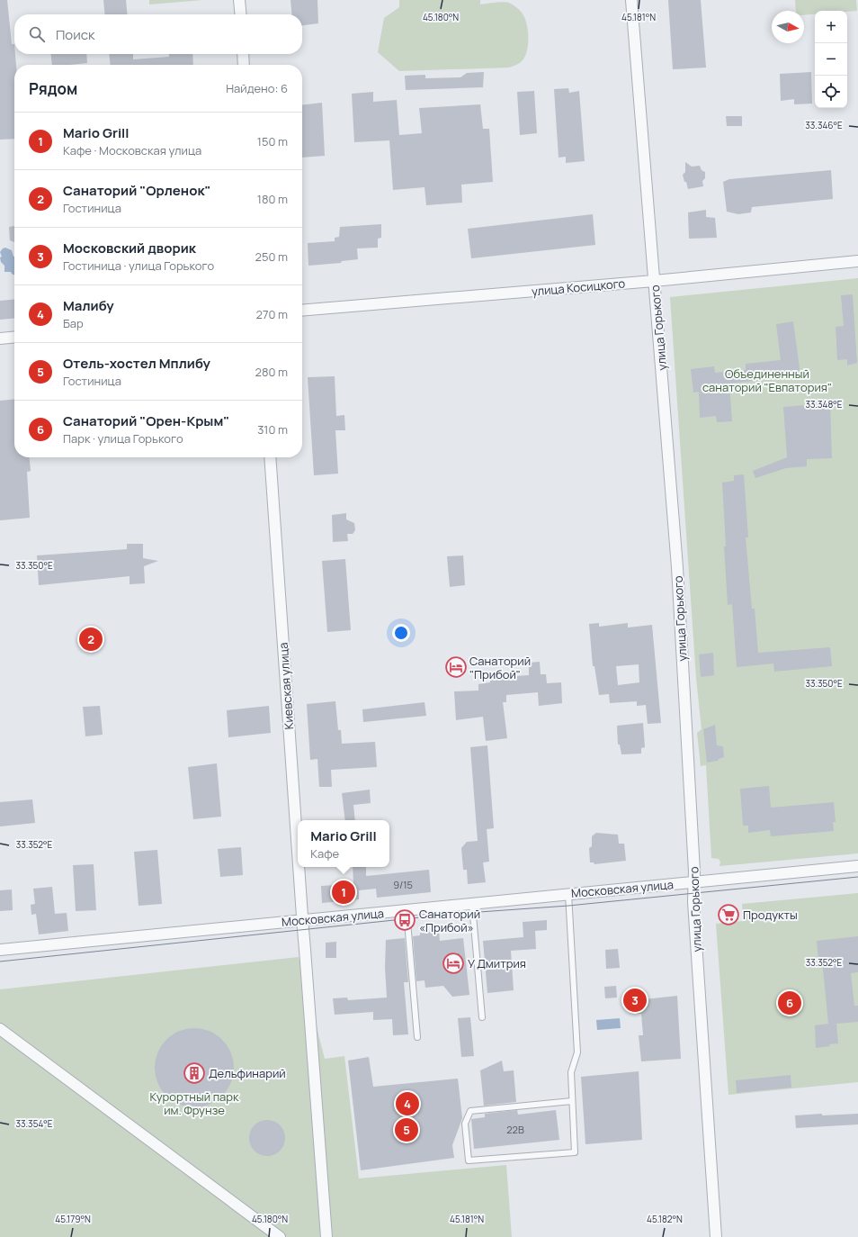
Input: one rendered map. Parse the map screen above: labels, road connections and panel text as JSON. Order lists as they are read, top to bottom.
{
  "streets": {
    "street": [
      "улица Косицкого",
      "улица Горького",
      "Киевская улица",
      "Московская улица"
    ]
  },
  "crossings": [
    ["улица Косицкого", "улица Горького"],
    ["улица Горького", "Московская улица"],
    ["Киевская улица", "Московская улица"]
  ],
  "parks": ["Объединенный санаторий \"Евпатория\"", "Курортный парк им. Фрунзе"],
  "places": {
    "hotel": ["Санаторий \"Прибой\"", "У Дмитрия"],
    "supermarket": ["Продукты"],
    "bus stop": ["Санаторий «Прибой»"],
    "building": ["Дельфинарий"]
  },
  "house_numbers": ["9/15", "22В"],
  "north": "right",
  "page": {
    "map_buttons": ["+", "−"],
    "search": "Поиск",
    "heading": ["Рядом", "Найдено: 6"],
    "list": [
      {
        "mark": "1",
        "name": "Mario Grill",
        "note": "Кафе · Московская улица",
        "value": "150 m"
      },
      {
        "mark": "2",
        "name": "Санаторий \"Орленок\"",
        "note": "Гостиница",
        "value": "180 m"
      },
      {
        "mark": "3",
        "name": "Московский дворик",
        "note": "Гостиница · улица Горького",
        "value": "250 m"
      },
      {
        "mark": "4",
        "name": "Малибу",
        "note": "Бар",
        "value": "270 m"
      },
      {
        "mark": "5",
        "name": "Отель-хостел Мплибу",
        "note": "Гостиница",
        "value": "280 m"
      },
      {
        "mark": "6",
        "name": "Санаторий \"Орен-Крым\"",
        "note": "Парк · улица Горького",
        "value": "310 m"
      }
    ],
    "pins": [
      "2",
      "1",
      "3",
      "6",
      "4",
      "5"
    ],
    "popup": ["Mario Grill", "Кафе"]
  },
  "coordinates": [
    "45.180°N",
    "45.181°N",
    "33.346°E",
    "33.348°E",
    "33.350°E",
    "33.352°E",
    "33.354°E",
    "45.179°N",
    "45.182°N"
  ]
}
